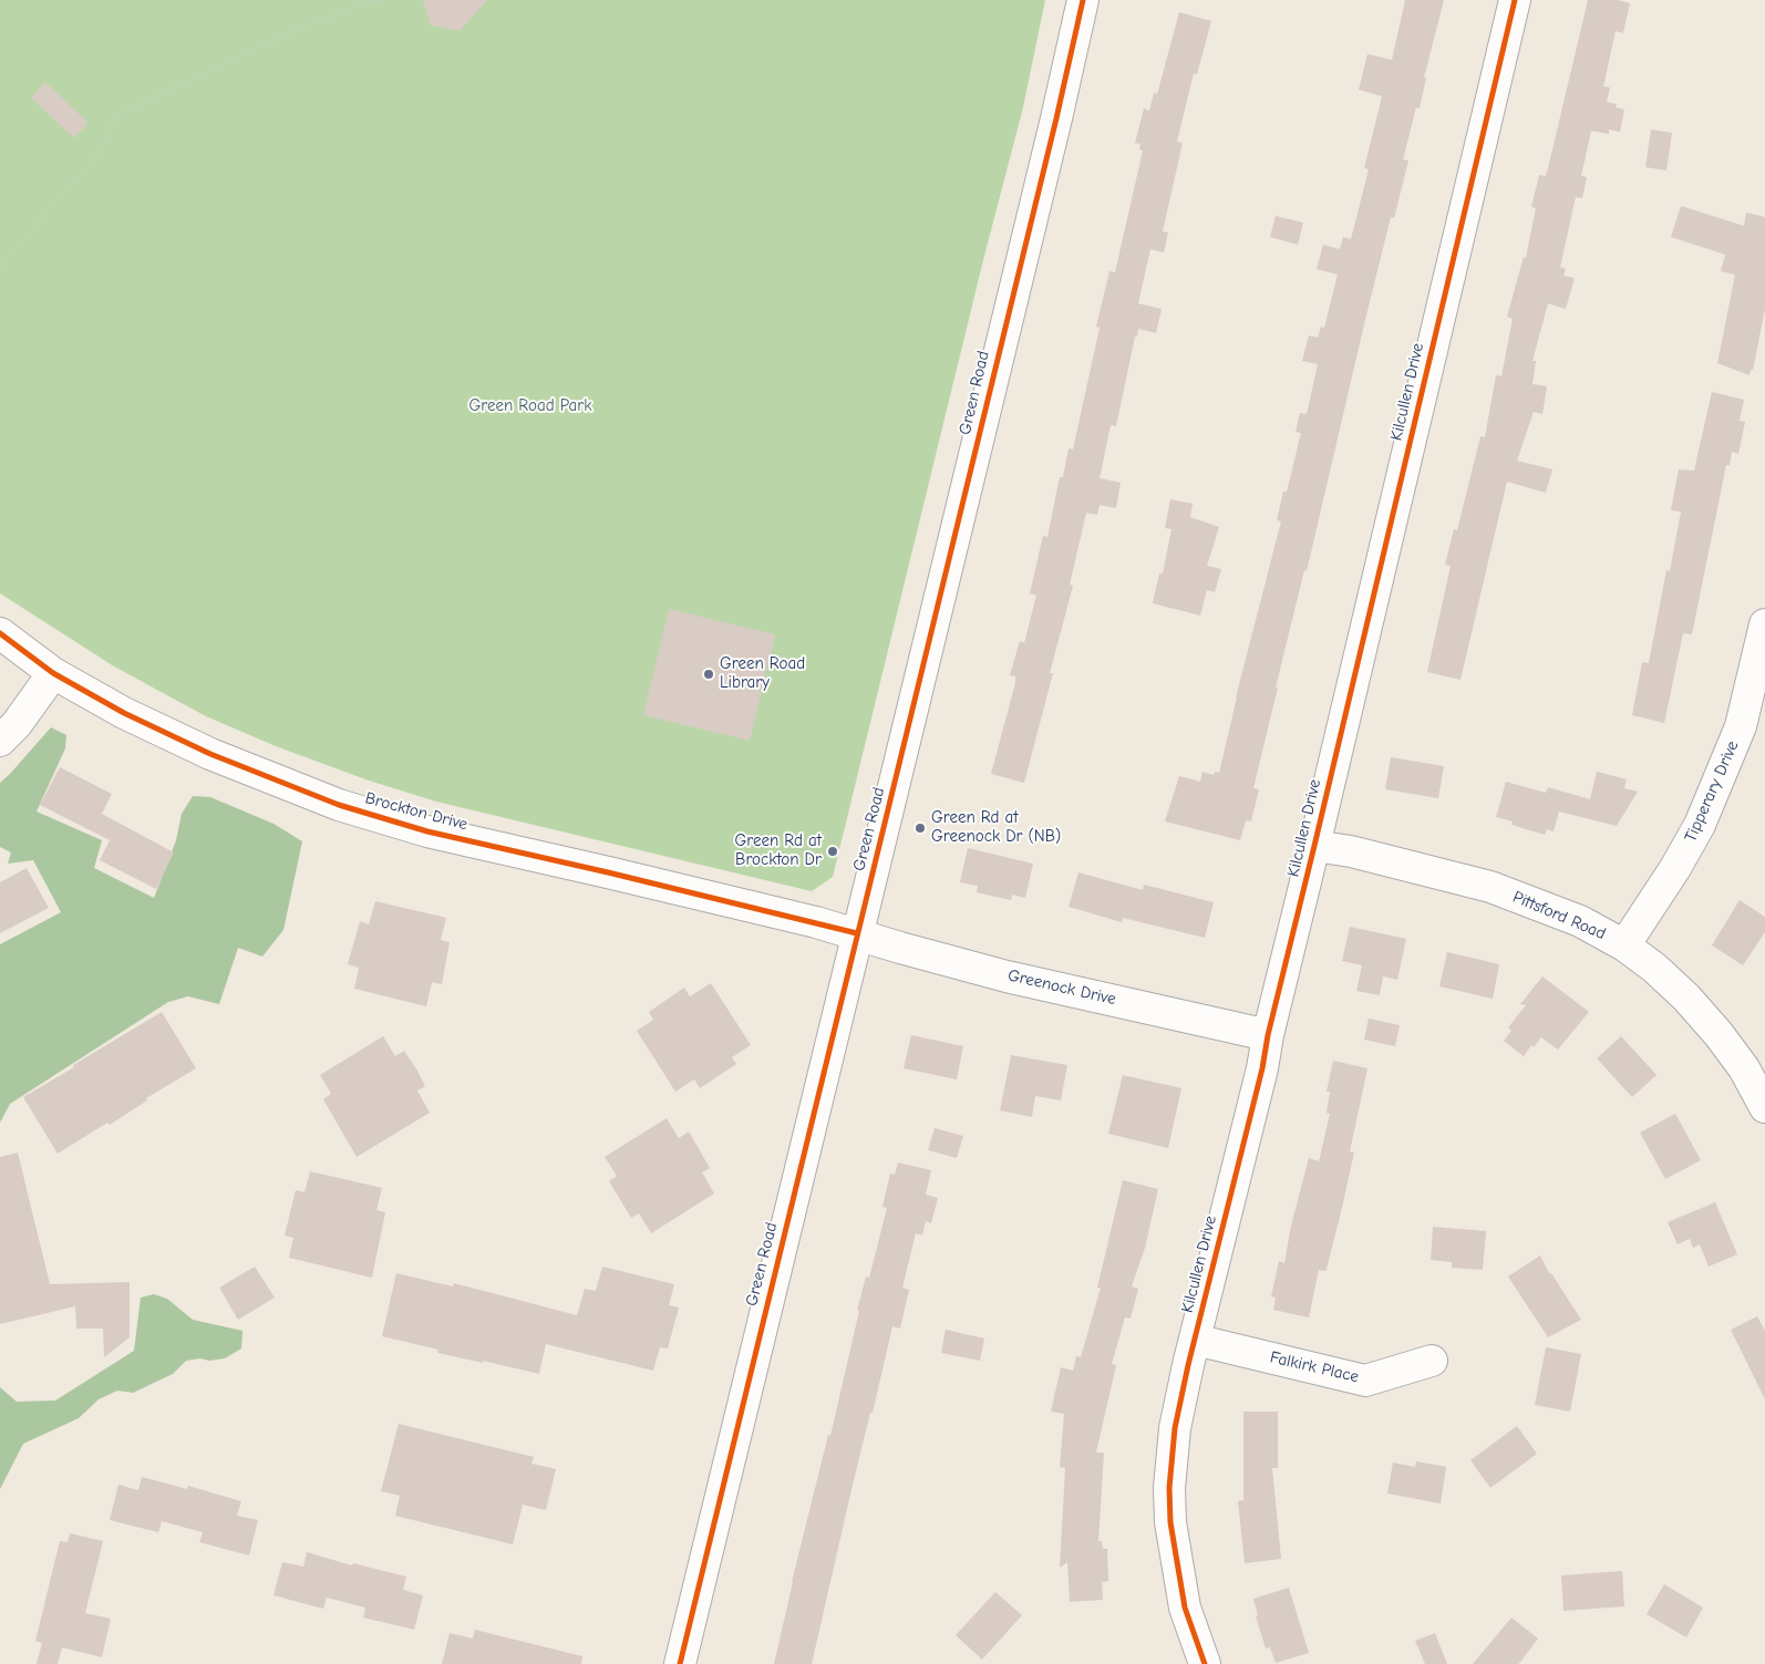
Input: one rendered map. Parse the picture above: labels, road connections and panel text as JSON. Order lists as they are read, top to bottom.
{
  "streets": {
    "street": [
      "Kilcullen Drive",
      "Green Road",
      "Tipperary Drive",
      "Brockton Drive",
      "Pittsford Road",
      "Greenock Drive",
      "Falkirk Place"
    ]
  },
  "crossings": [
    ["Kilcullen Drive", "Pittsford Road"],
    ["Kilcullen Drive", "Greenock Drive"],
    ["Kilcullen Drive", "Falkirk Place"],
    ["Green Road", "Brockton Drive"],
    ["Green Road", "Greenock Drive"],
    ["Tipperary Drive", "Pittsford Road"],
    ["Brockton Drive", "Greenock Drive"]
  ],
  "parks": ["Green Road Park"],
  "places": ["Green Road Library", "Green Rd at Greenock Dr (NB)", "Green Rd at Brockton Dr"]
}
